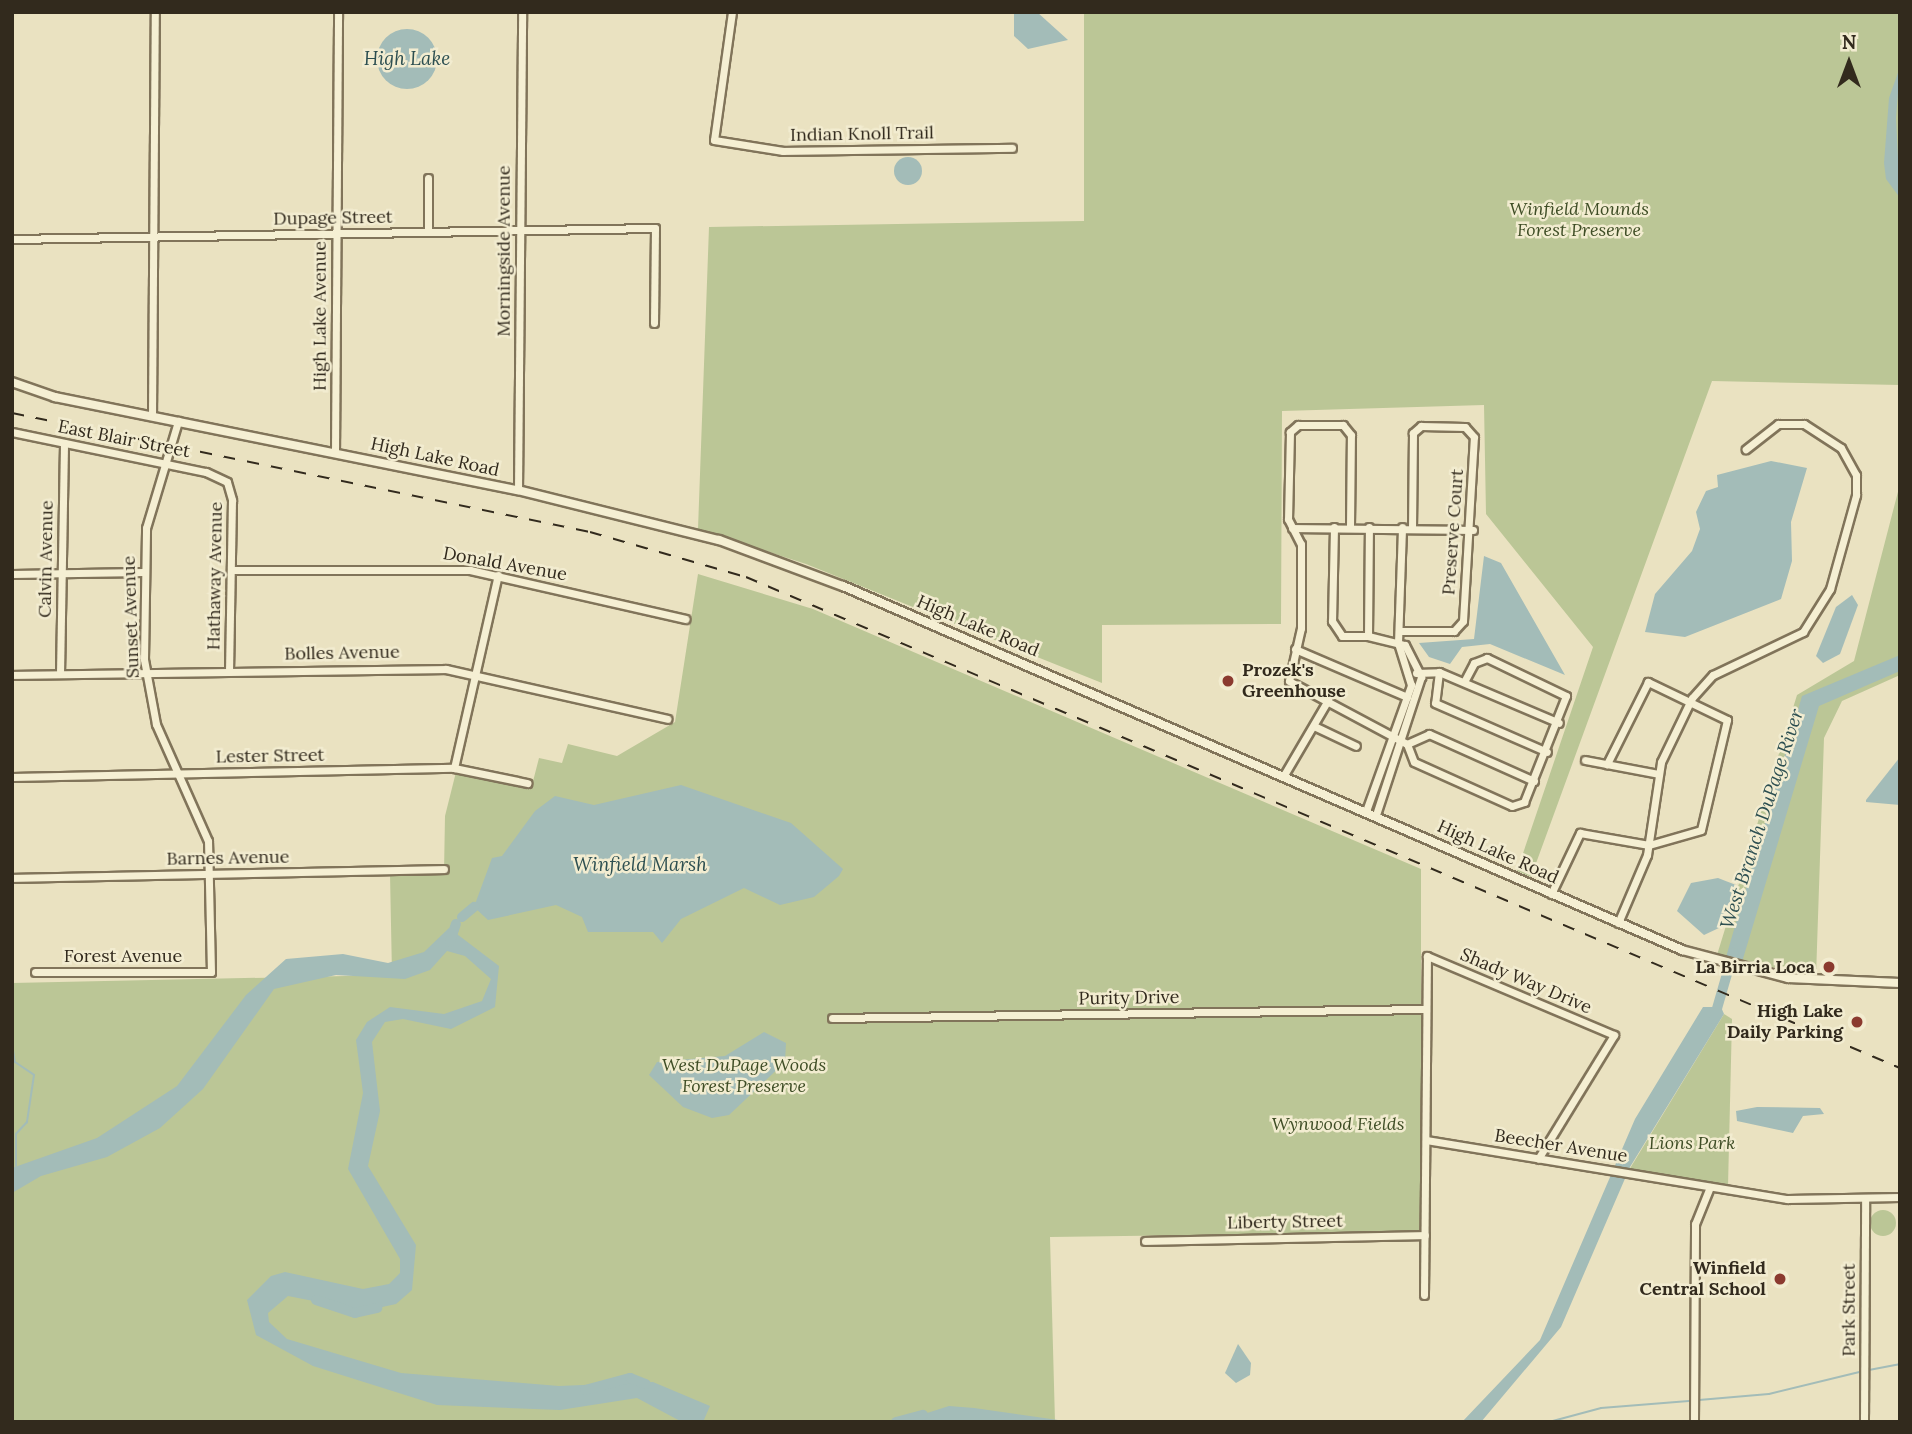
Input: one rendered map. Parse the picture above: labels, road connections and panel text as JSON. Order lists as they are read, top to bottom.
{
  "streets": {
    "street": [
      "Indian Knoll Trail",
      "Dupage Street",
      "Morningside Avenue",
      "High Lake Avenue",
      "East Blair Street",
      "High Lake Road",
      "Preserve Court",
      "Calvin Avenue",
      "Donald Avenue",
      "Hathaway Avenue",
      "Sunset Avenue",
      "Bolles Avenue",
      "Lester Street",
      "Barnes Avenue",
      "Forest Avenue",
      "Shady Way Drive",
      "Purity Drive",
      "Beecher Avenue",
      "Liberty Street",
      "Park Street"
    ]
  },
  "crossings": [
    ["Dupage Street", "Morningside Avenue"],
    ["Dupage Street", "High Lake Avenue"],
    ["Morningside Avenue", "High Lake Road"],
    ["High Lake Avenue", "High Lake Road"],
    ["East Blair Street", "Calvin Avenue"],
    ["East Blair Street", "Hathaway Avenue"],
    ["East Blair Street", "Sunset Avenue"],
    ["High Lake Road", "Sunset Avenue"],
    ["Calvin Avenue", "Bolles Avenue"],
    ["Donald Avenue", "Hathaway Avenue"],
    ["Hathaway Avenue", "Bolles Avenue"],
    ["Sunset Avenue", "Bolles Avenue"],
    ["Sunset Avenue", "Lester Street"],
    ["Sunset Avenue", "Barnes Avenue"],
    ["Sunset Avenue", "Forest Avenue"],
    ["Shady Way Drive", "Purity Drive"],
    ["Shady Way Drive", "Beecher Avenue"],
    ["Beecher Avenue", "Park Street"]
  ],
  "water": ["High Lake", "West Branch DuPage River", "Winfield Marsh"],
  "parks": [
    "Winfield Mounds Forest Preserve",
    "West DuPage Woods Forest Preserve",
    "Wynwood Fields",
    "Lions Park"
  ],
  "places": [
    "Prozek's Greenhouse",
    "La Birria Loca",
    "High Lake Daily Parking",
    "Winfield Central School"
  ],
  "north": "top"
}
